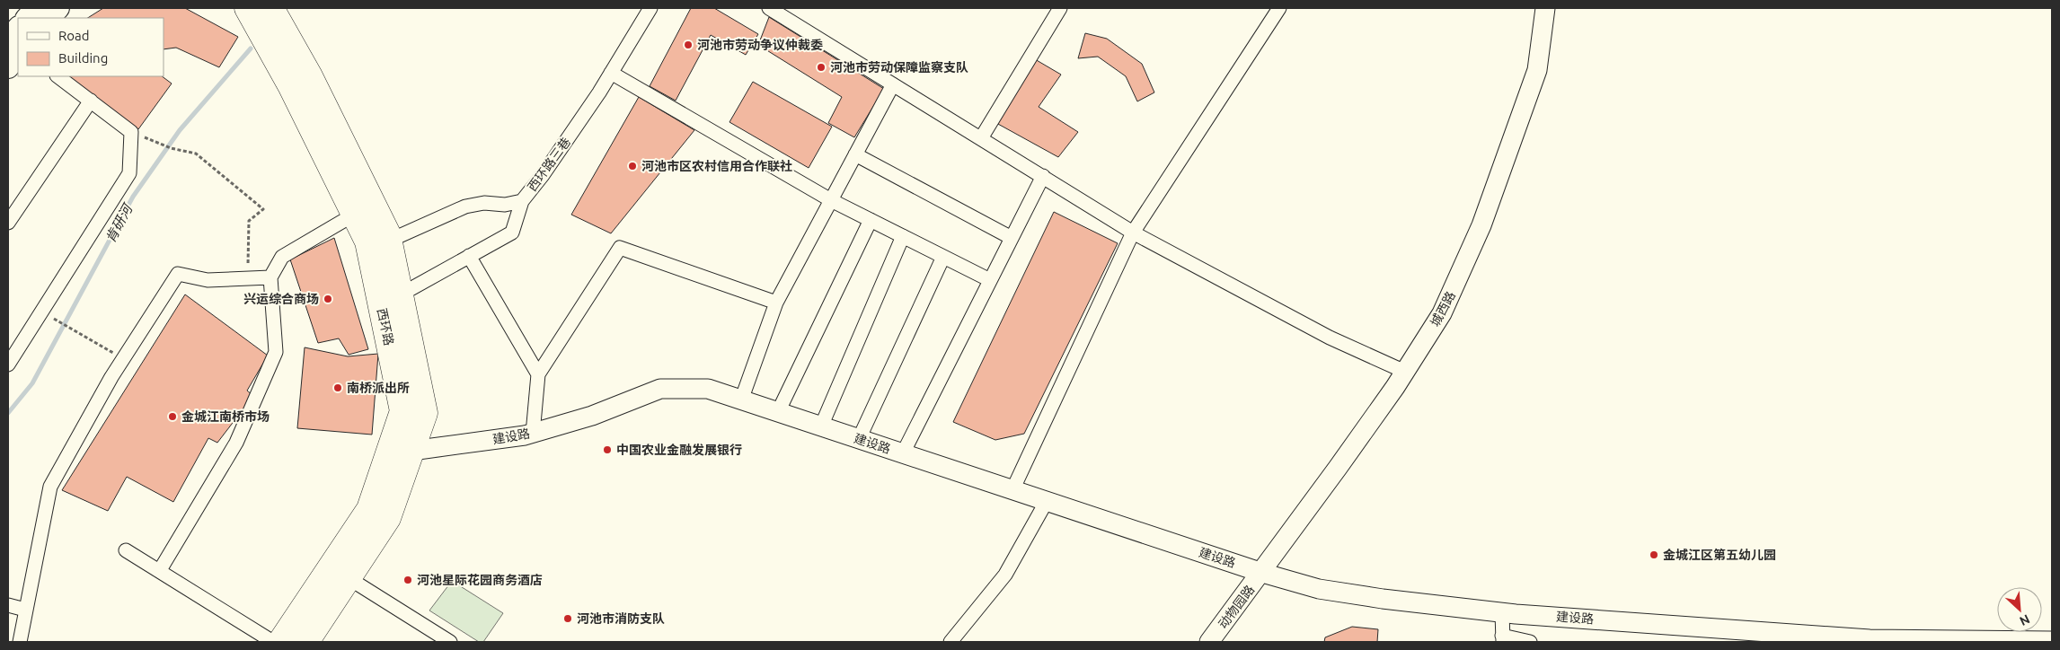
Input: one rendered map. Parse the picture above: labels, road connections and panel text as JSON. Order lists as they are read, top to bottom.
{
  "streets": {
    "highway": ["西环路"],
    "street": [
      "西环路三巷",
      "城西路",
      "建设路",
      "动物园路"
    ]
  },
  "crossings": [
    ["西环路三巷", "西环路"],
    ["城西路", "建设路"],
    ["城西路", "动物园路"],
    ["西环路", "建设路"],
    ["建设路", "动物园路"]
  ],
  "water": ["肯研河"],
  "places": [
    "河池市劳动争议仲裁委",
    "河池市劳动保障监察支队",
    "河池市区农村信用合作联社",
    "兴运综合商场",
    "南桥派出所",
    "金城江南桥市场",
    "中国农业金融发展银行",
    "金城江区第五幼儿园",
    "河池星际花园商务酒店",
    "河池市消防支队"
  ],
  "legend": ["Road", "Building"],
  "north": "bottom right"
}
